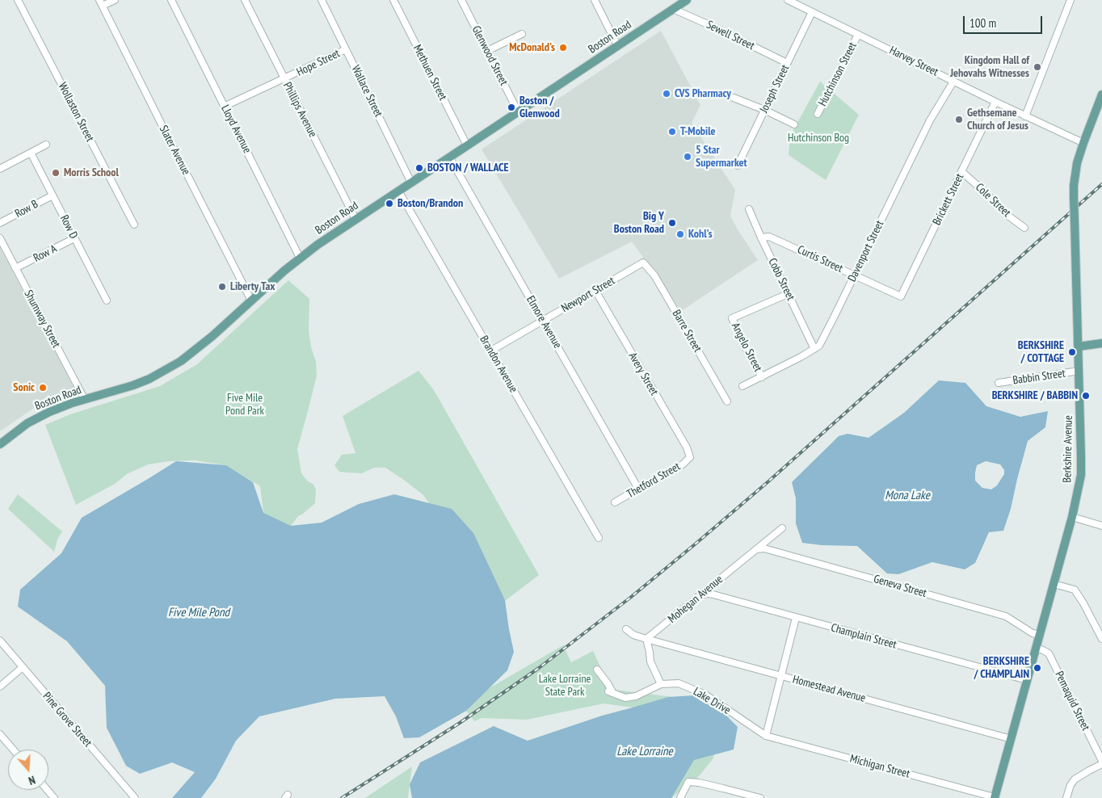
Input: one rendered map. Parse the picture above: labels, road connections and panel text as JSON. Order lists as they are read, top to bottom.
{
  "streets": {
    "main road": ["Boston Road", "Berkshire Avenue"],
    "street": [
      "Sewell Street",
      "Glenwood Street",
      "Harvey Street",
      "Hope Street",
      "Methuen Street",
      "Hutchinson Street",
      "Joseph Street",
      "Wallace Street",
      "Phillips Avenue",
      "Wollaston Street",
      "Lloyd Avenue",
      "Slater Avenue",
      "Brickett Street",
      "Cole Street",
      "Row B",
      "Row D",
      "Davenport Street",
      "Row A",
      "Curtis Street",
      "Cobb Street",
      "Newport Street",
      "Shumway Street",
      "Elmore Avenue",
      "Barre Street",
      "Angelo Street",
      "Brandon Avenue",
      "Avery Street",
      "Babbin Street",
      "Thetford Street",
      "Geneva Street",
      "Mohegan Avenue",
      "Champlain Street",
      "Homestead Avenue",
      "Lake Drive",
      "Pemaquid Street",
      "Pine Grove Street",
      "Michigan Street"
    ]
  },
  "crossings": [
    ["Sewell Street", "Boston Road"],
    ["Sewell Street", "Joseph Street"],
    ["Boston Road", "Glenwood Street"],
    ["Boston Road", "Methuen Street"],
    ["Boston Road", "Wallace Street"],
    ["Boston Road", "Phillips Avenue"],
    ["Boston Road", "Lloyd Avenue"],
    ["Boston Road", "Slater Avenue"],
    ["Boston Road", "Shumway Street"],
    ["Boston Road", "Elmore Avenue"],
    ["Boston Road", "Brandon Avenue"],
    ["Harvey Street", "Hutchinson Street"],
    ["Harvey Street", "Joseph Street"],
    ["Harvey Street", "Brickett Street"],
    ["Harvey Street", "Davenport Street"],
    ["Harvey Street", "Berkshire Avenue"],
    ["Hope Street", "Wallace Street"],
    ["Hope Street", "Phillips Avenue"],
    ["Hope Street", "Lloyd Avenue"],
    ["Brickett Street", "Cole Street"],
    ["Brickett Street", "Curtis Street"],
    ["Row B", "Row D"],
    ["Row D", "Row A"],
    ["Davenport Street", "Curtis Street"],
    ["Davenport Street", "Cobb Street"],
    ["Davenport Street", "Angelo Street"],
    ["Row A", "Shumway Street"],
    ["Curtis Street", "Cobb Street"],
    ["Cobb Street", "Angelo Street"],
    ["Newport Street", "Elmore Avenue"],
    ["Newport Street", "Barre Street"],
    ["Newport Street", "Brandon Avenue"],
    ["Newport Street", "Avery Street"],
    ["Elmore Avenue", "Thetford Street"],
    ["Avery Street", "Thetford Street"],
    ["Babbin Street", "Berkshire Avenue"],
    ["Berkshire Avenue", "Geneva Street"],
    ["Berkshire Avenue", "Champlain Street"],
    ["Berkshire Avenue", "Homestead Avenue"],
    ["Berkshire Avenue", "Pemaquid Street"],
    ["Berkshire Avenue", "Michigan Street"],
    ["Geneva Street", "Mohegan Avenue"],
    ["Mohegan Avenue", "Champlain Street"],
    ["Mohegan Avenue", "Homestead Avenue"],
    ["Lake Drive", "Michigan Street"]
  ],
  "water": ["Mona Lake", "Five Mile Pond", "Lake Lorraine"],
  "parks": ["Hutchinson Bog", "Five Mile Pond Park", "Lake Lorraine State Park"],
  "places": [
    "McDonald's",
    "Kingdom Hall of Jehovahs Witnesses",
    "CVS Pharmacy",
    "Boston / Glenwood",
    "Gethsemane Church of Jesus",
    "T-Mobile",
    "5 Star Supermarket",
    "BOSTON / WALLACE",
    "Morris School",
    "Boston/Brandon",
    "Big Y Boston Road",
    "Kohl's",
    "Liberty Tax",
    "BERKSHIRE / COTTAGE",
    "Sonic",
    "BERKSHIRE / BABBIN",
    "BERKSHIRE / CHAMPLAIN"
  ],
  "scale_bar": "100 m",
  "north": "bottom"
}
